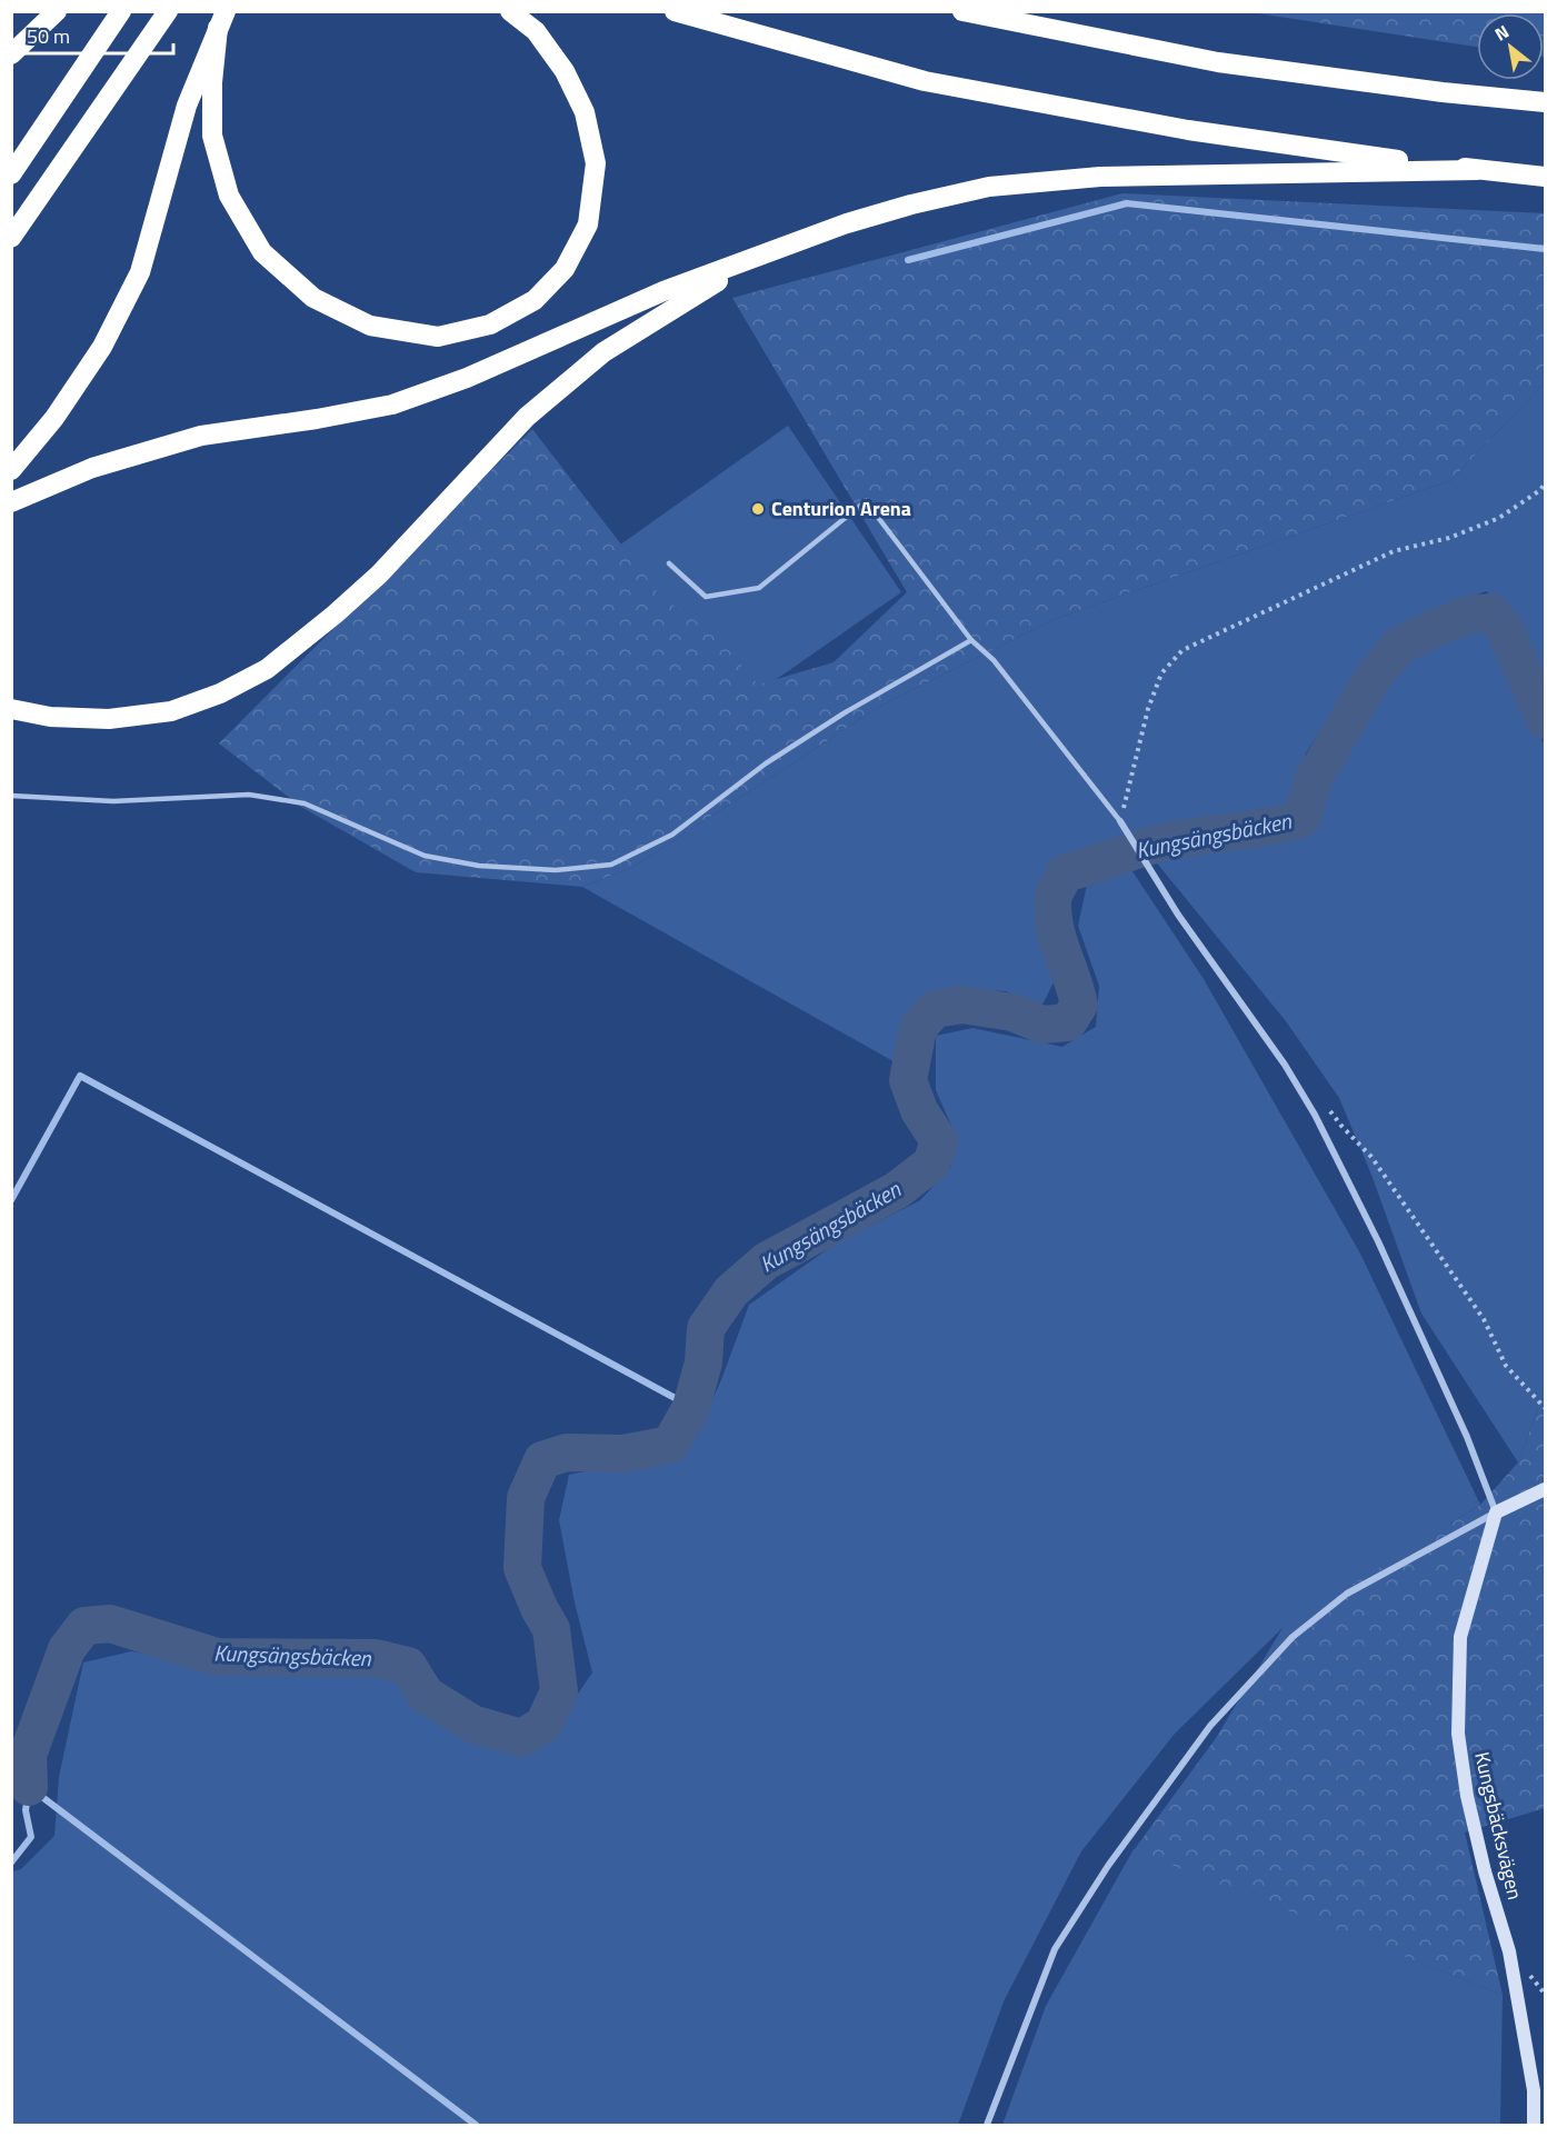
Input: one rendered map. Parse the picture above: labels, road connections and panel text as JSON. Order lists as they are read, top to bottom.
{
  "streets": {
    "street": ["Kungsbäcksvägen"]
  },
  "water": ["Kungsängsbäcken"],
  "places": ["Centurion Arena"],
  "scale_bar": "50 m",
  "north": "top left"
}
